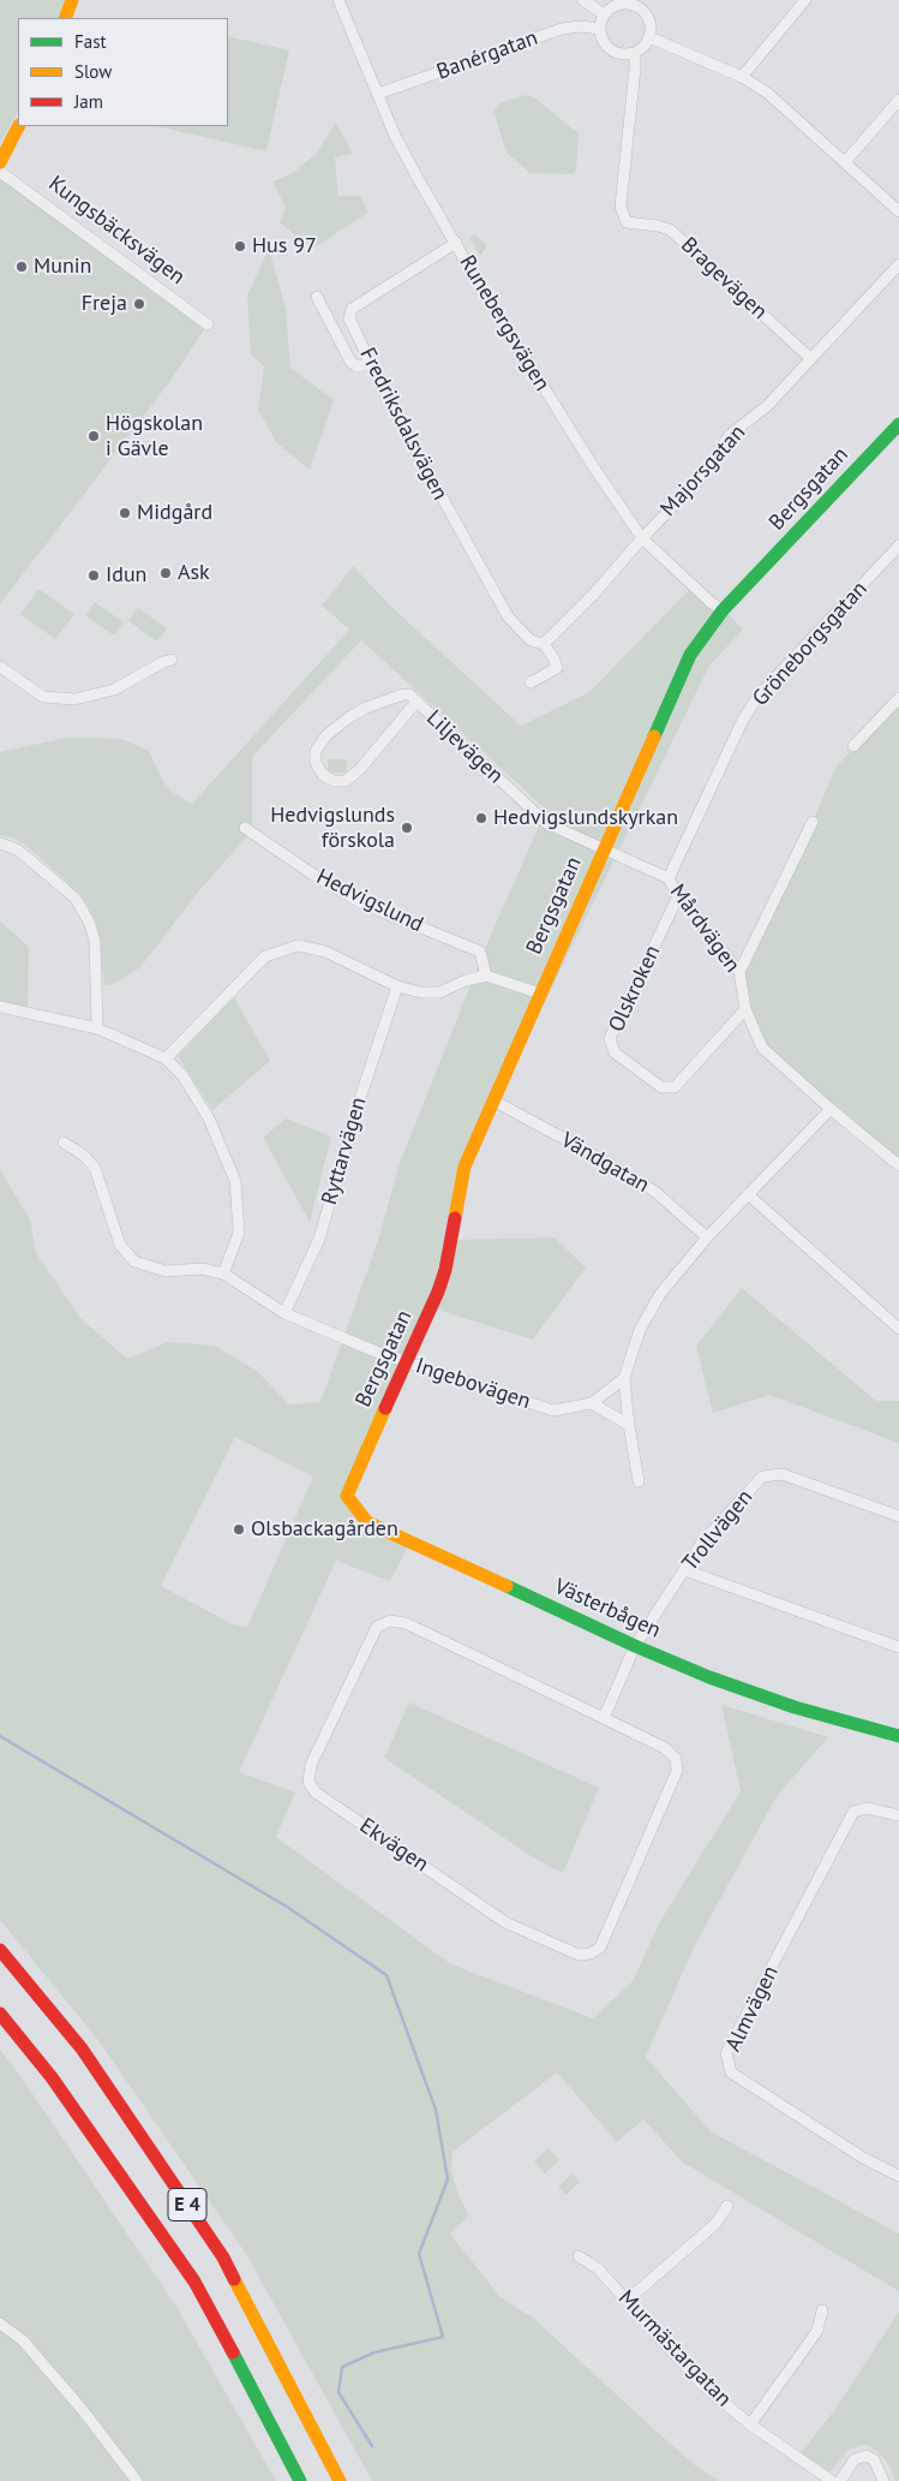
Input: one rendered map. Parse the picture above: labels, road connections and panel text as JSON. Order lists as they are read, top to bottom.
{
  "streets": {
    "main road": ["Bergsgatan", "Västerbågen", "E 4"],
    "street": [
      "Banérgatan",
      "Kungsbäcksvägen",
      "Bragevägen",
      "Runebergsvägen",
      "Fredriksdalsvägen",
      "Majorsgatan",
      "Gröneborgsgatan",
      "Liljevägen",
      "Hedvigslund",
      "Mårdvägen",
      "Olskroken",
      "Ryttarvägen",
      "Vändgatan",
      "Ingebovägen",
      "Trollvägen",
      "Ekvägen",
      "Almvägen",
      "Murmästargatan"
    ]
  },
  "crossings": [
    ["Banérgatan", "Bragevägen"],
    ["Banérgatan", "Runebergsvägen"],
    ["Bragevägen", "Majorsgatan"],
    ["Runebergsvägen", "Fredriksdalsvägen"],
    ["Runebergsvägen", "Majorsgatan"],
    ["Runebergsvägen", "Bergsgatan"],
    ["Fredriksdalsvägen", "Majorsgatan"],
    ["Bergsgatan", "Liljevägen"],
    ["Bergsgatan", "Mårdvägen"],
    ["Bergsgatan", "Vändgatan"],
    ["Bergsgatan", "Ingebovägen"],
    ["Bergsgatan", "Västerbågen"],
    ["Gröneborgsgatan", "Mårdvägen"],
    ["Liljevägen", "Mårdvägen"],
    ["Mårdvägen", "Olskroken"],
    ["Ryttarvägen", "Ingebovägen"],
    ["Trollvägen", "Västerbågen"]
  ],
  "places": [
    "Hus 97",
    "Munin",
    "Freja",
    "Högskolan i Gävle",
    "Midgård",
    "Ask",
    "Idun",
    "Hedvigslundskyrkan",
    "Hedvigslunds förskola",
    "Olsbackagården"
  ],
  "legend": ["Fast", "Slow", "Jam"]
}
